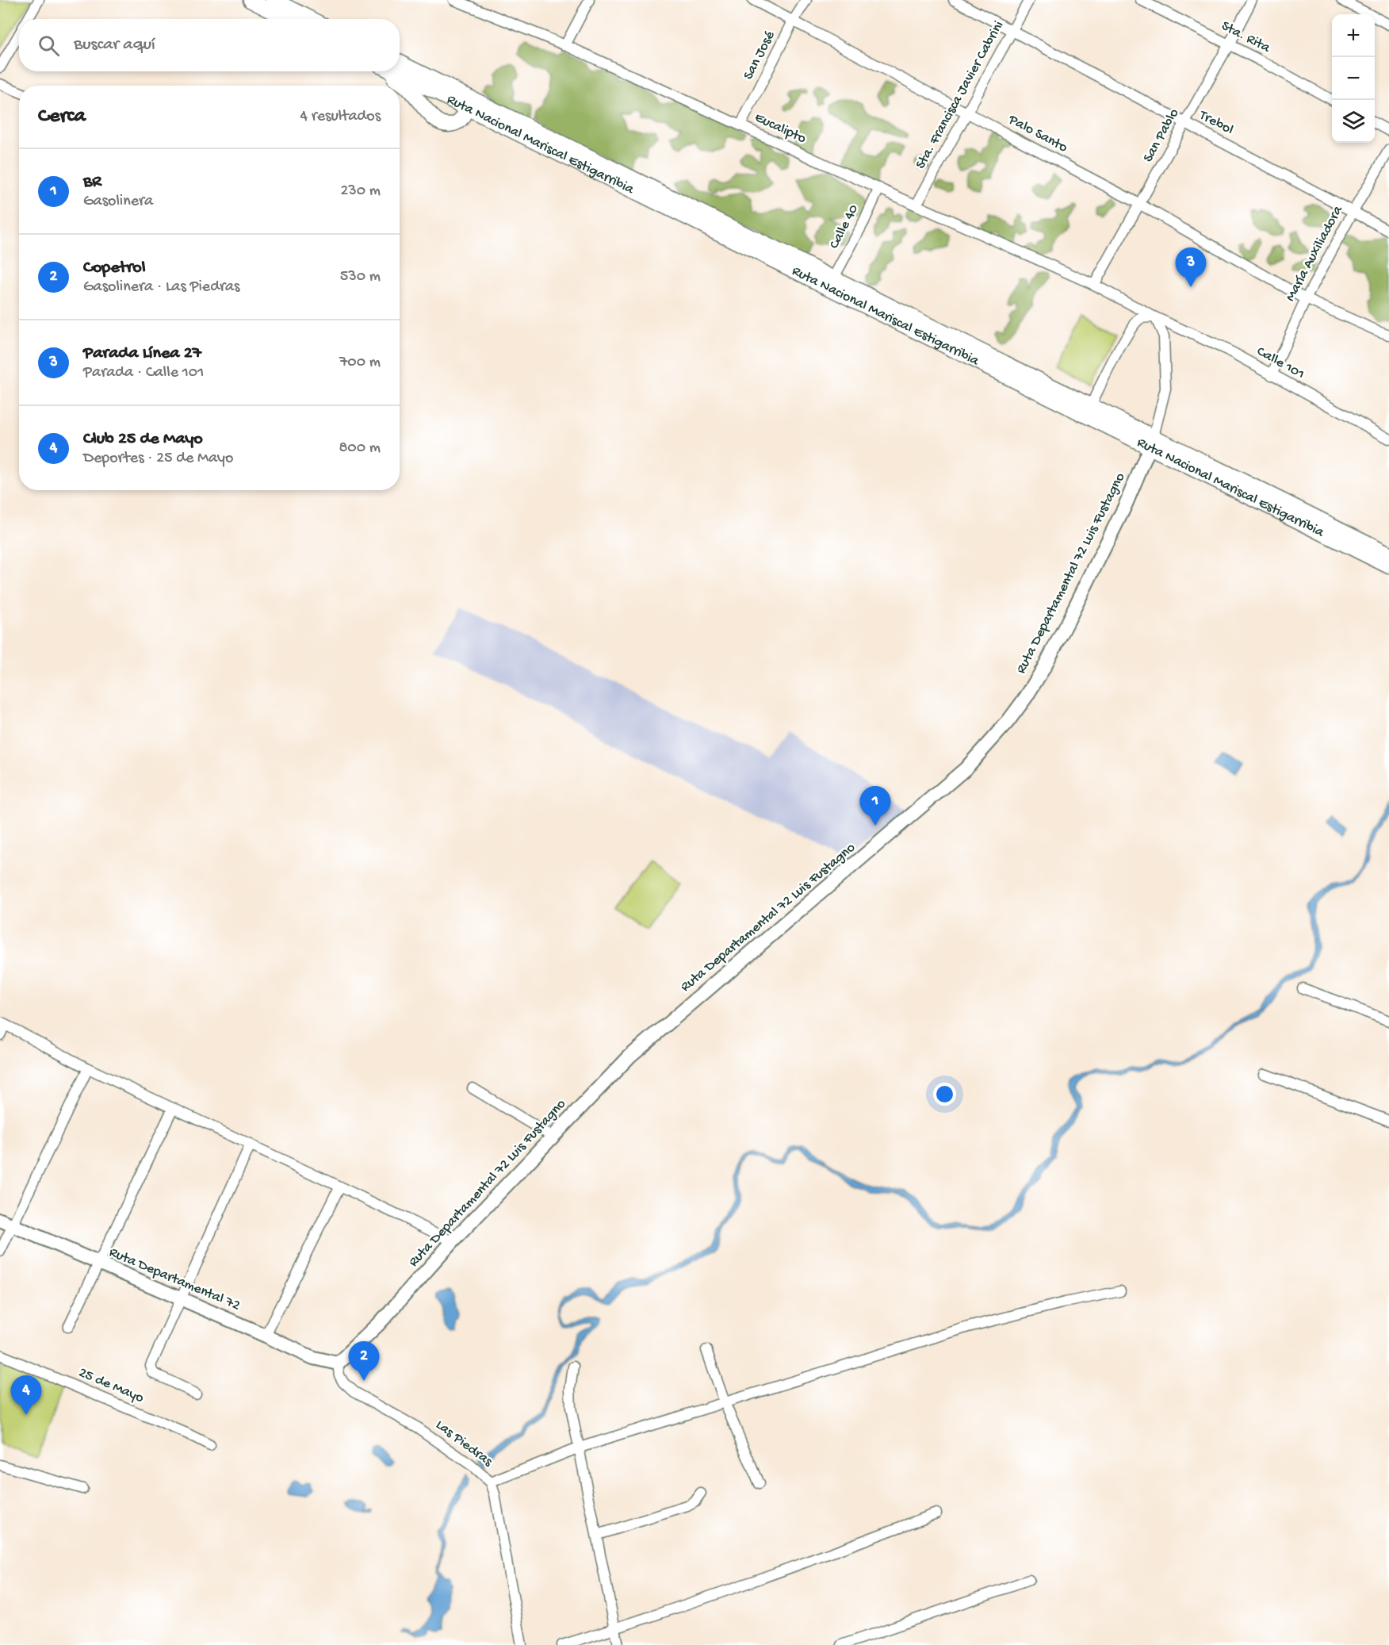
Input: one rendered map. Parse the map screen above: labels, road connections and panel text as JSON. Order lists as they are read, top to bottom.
{
  "streets": {
    "highway": ["Ruta Nacional Mariscal Estigarribia"],
    "main road": ["Ruta Departamental 72 Luis Fustagno", "Ruta Departamental 72"],
    "street": [
      "Sta. Rita",
      "San José",
      "Sta. Francisca Javier Cabrini",
      "Trebol",
      "Eucalipto",
      "Palo Santo",
      "San Pablo",
      "Calle 40",
      "María Auxiliadora",
      "Calle 101",
      "25 de Mayo",
      "Las Piedras"
    ]
  },
  "crossings": [
    ["Sta. Rita", "San Pablo"],
    ["San José", "Eucalipto"],
    ["San José", "Palo Santo"],
    ["Sta. Francisca Javier Cabrini", "Trebol"],
    ["Sta. Francisca Javier Cabrini", "Eucalipto"],
    ["Sta. Francisca Javier Cabrini", "Palo Santo"],
    ["Trebol", "San Pablo"],
    ["Trebol", "María Auxiliadora"],
    ["Eucalipto", "San Pablo"],
    ["Eucalipto", "Calle 40"],
    ["Eucalipto", "Calle 101"],
    ["Palo Santo", "San Pablo"],
    ["Palo Santo", "María Auxiliadora"],
    ["San Pablo", "Calle 101"],
    ["Ruta Nacional Mariscal Estigarribia", "Calle 40"],
    ["Ruta Nacional Mariscal Estigarribia", "Ruta Departamental 72 Luis Fustagno"],
    ["María Auxiliadora", "Calle 101"],
    ["Ruta Departamental 72 Luis Fustagno", "Ruta Departamental 72"],
    ["Ruta Departamental 72 Luis Fustagno", "Las Piedras"],
    ["Ruta Departamental 72", "Las Piedras"]
  ],
  "page": {
    "map_buttons": ["+", "−"],
    "search": "Buscar aquí",
    "heading": ["Cerca", "4 resultados"],
    "list": [
      {
        "mark": "1",
        "name": "BR",
        "note": "Gasolinera",
        "value": "230 m"
      },
      {
        "mark": "2",
        "name": "Copetrol",
        "note": "Gasolinera · Las Piedras",
        "value": "530 m"
      },
      {
        "mark": "3",
        "name": "Parada Línea 27",
        "note": "Parada · Calle 101",
        "value": "700 m"
      },
      {
        "mark": "4",
        "name": "Club 25 de Mayo",
        "note": "Deportes · 25 de Mayo",
        "value": "800 m"
      }
    ],
    "pins": [
      "3",
      "1",
      "2",
      "4"
    ]
  }
}
